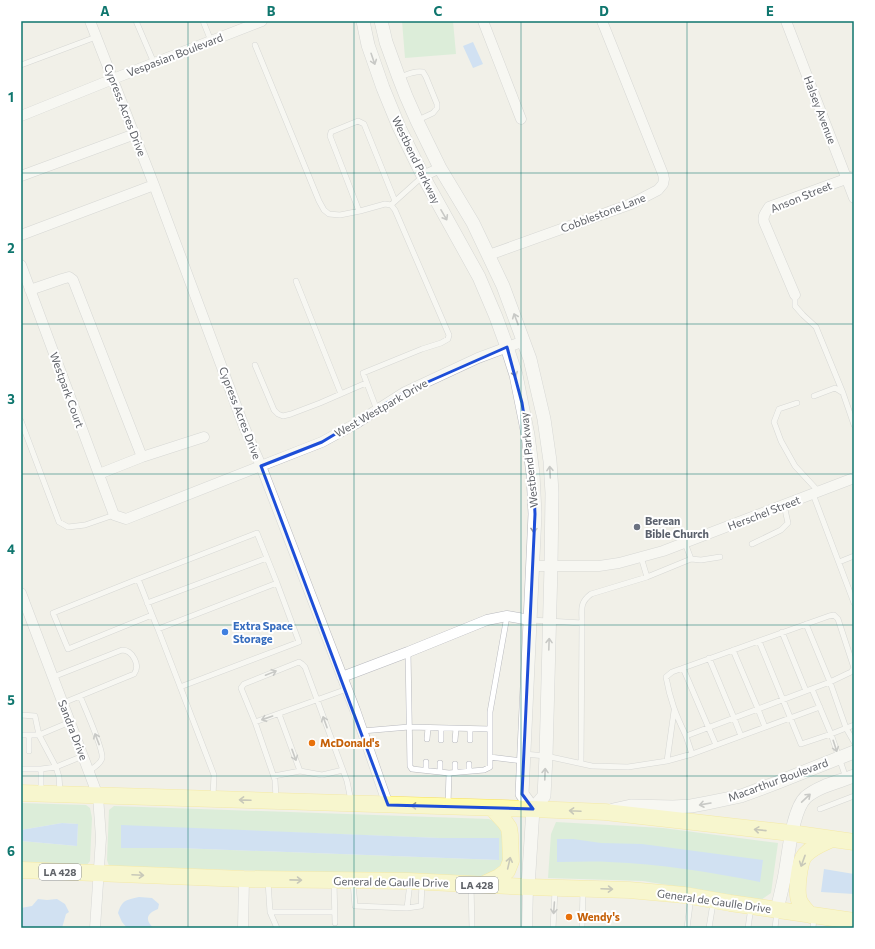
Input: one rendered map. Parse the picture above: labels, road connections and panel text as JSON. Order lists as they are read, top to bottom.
{
  "streets": {
    "main road": ["LA 428", "General de Gaulle Drive"],
    "street": [
      "Vespasian Boulevard",
      "Cypress Acres Drive",
      "Halsey Avenue",
      "Westbend Parkway",
      "Anson Street",
      "Cobblestone Lane",
      "Westpark Court",
      "West Westpark Drive",
      "Herschel Street",
      "Sandra Drive",
      "Macarthur Boulevard"
    ]
  },
  "crossings": [
    ["Vespasian Boulevard", "Cypress Acres Drive"],
    ["Cypress Acres Drive", "West Westpark Drive"],
    ["Halsey Avenue", "Anson Street"],
    ["Westbend Parkway", "Cobblestone Lane"],
    ["Westbend Parkway", "West Westpark Drive"],
    ["Westbend Parkway", "Herschel Street"],
    ["Sandra Drive", "General de Gaulle Drive"],
    ["Macarthur Boulevard", "General de Gaulle Drive"]
  ],
  "places": [
    "Berean Bible Church",
    "Extra Space Storage",
    "McDonald's",
    "Wendy's"
  ],
  "grid": {
    "columns": [
      "A",
      "B",
      "C",
      "D",
      "E"
    ],
    "rows": [
      "1",
      "2",
      "3",
      "4",
      "5",
      "6"
    ]
  }
}
